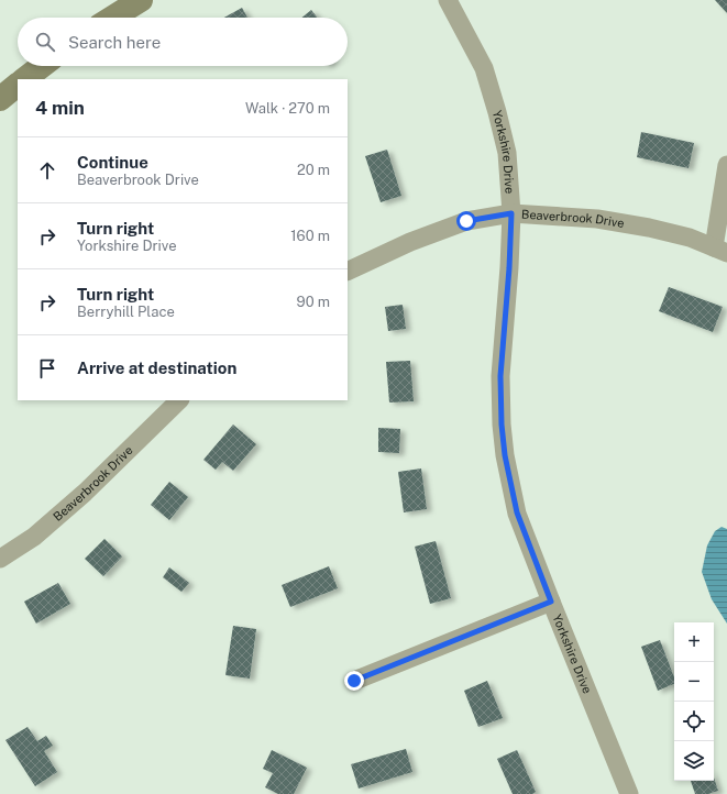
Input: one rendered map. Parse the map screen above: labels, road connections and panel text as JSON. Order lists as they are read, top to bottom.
{
  "streets": {
    "street": ["Yorkshire Drive", "Beaverbrook Drive"]
  },
  "crossings": [
    ["Yorkshire Drive", "Beaverbrook Drive"]
  ],
  "page": {
    "search": "Search here",
    "heading": ["4 min", "Walk · 270 m"],
    "list": [
      ["Continue", "Beaverbrook Drive", "20 m"],
      ["Turn right", "Yorkshire Drive", "160 m"],
      ["Turn right", "Berryhill Place", "90 m"],
      "Arrive at destination"
    ],
    "map_buttons": ["+", "−"]
  }
}
